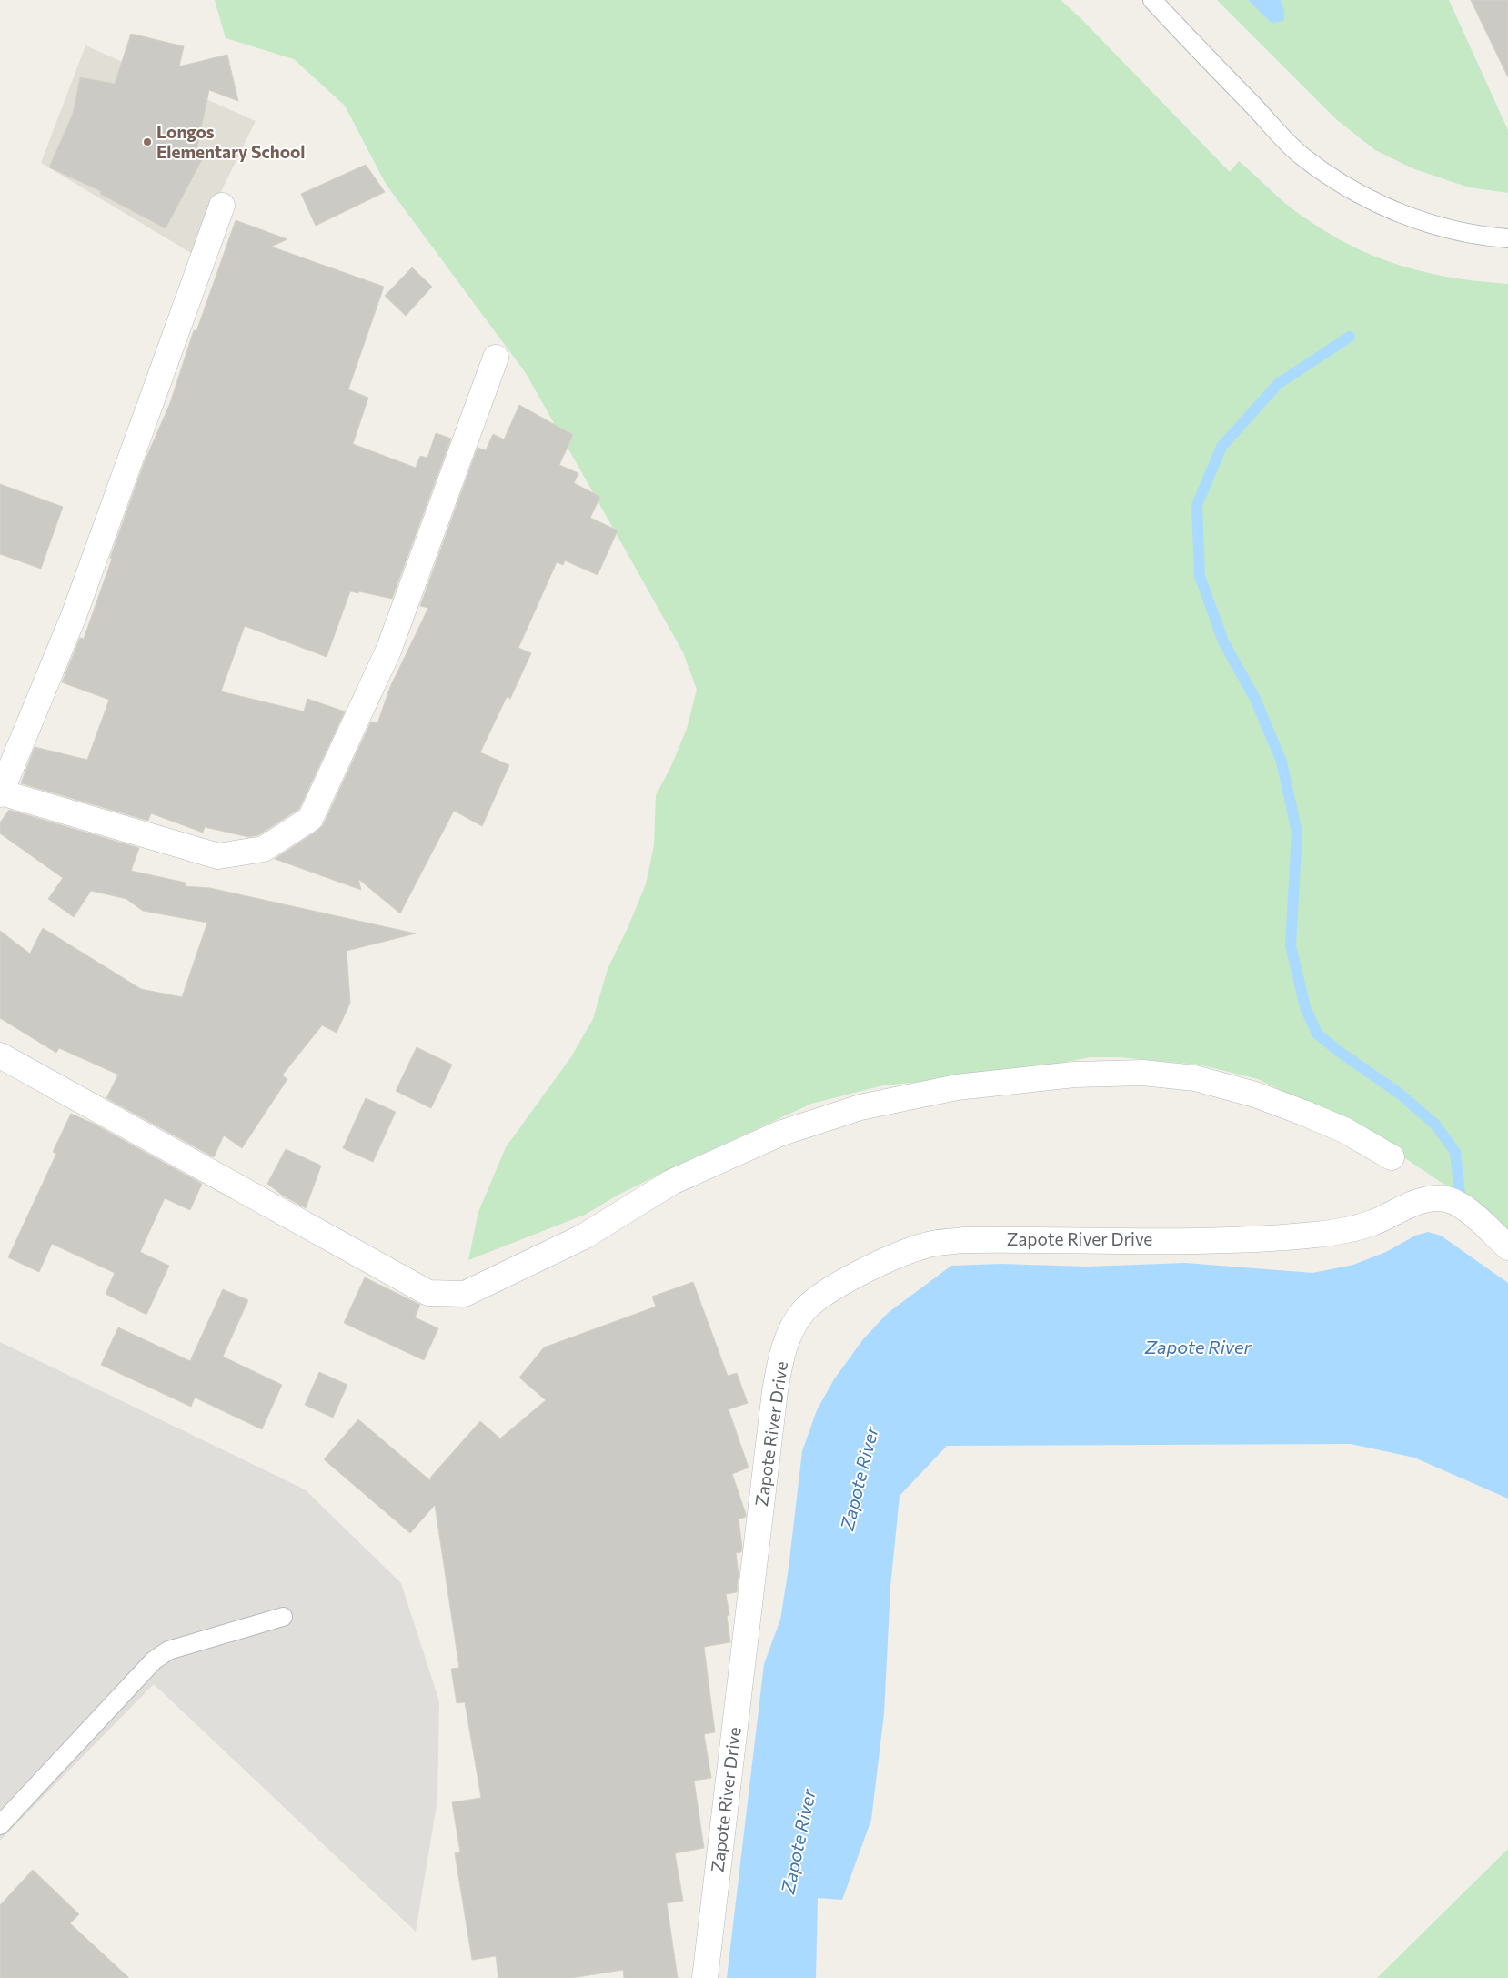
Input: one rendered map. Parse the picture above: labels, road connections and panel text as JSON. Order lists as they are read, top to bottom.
{
  "streets": {
    "street": ["Zapote River Drive"]
  },
  "water": ["Zapote River"],
  "places": ["Longos Elementary School"]
}
